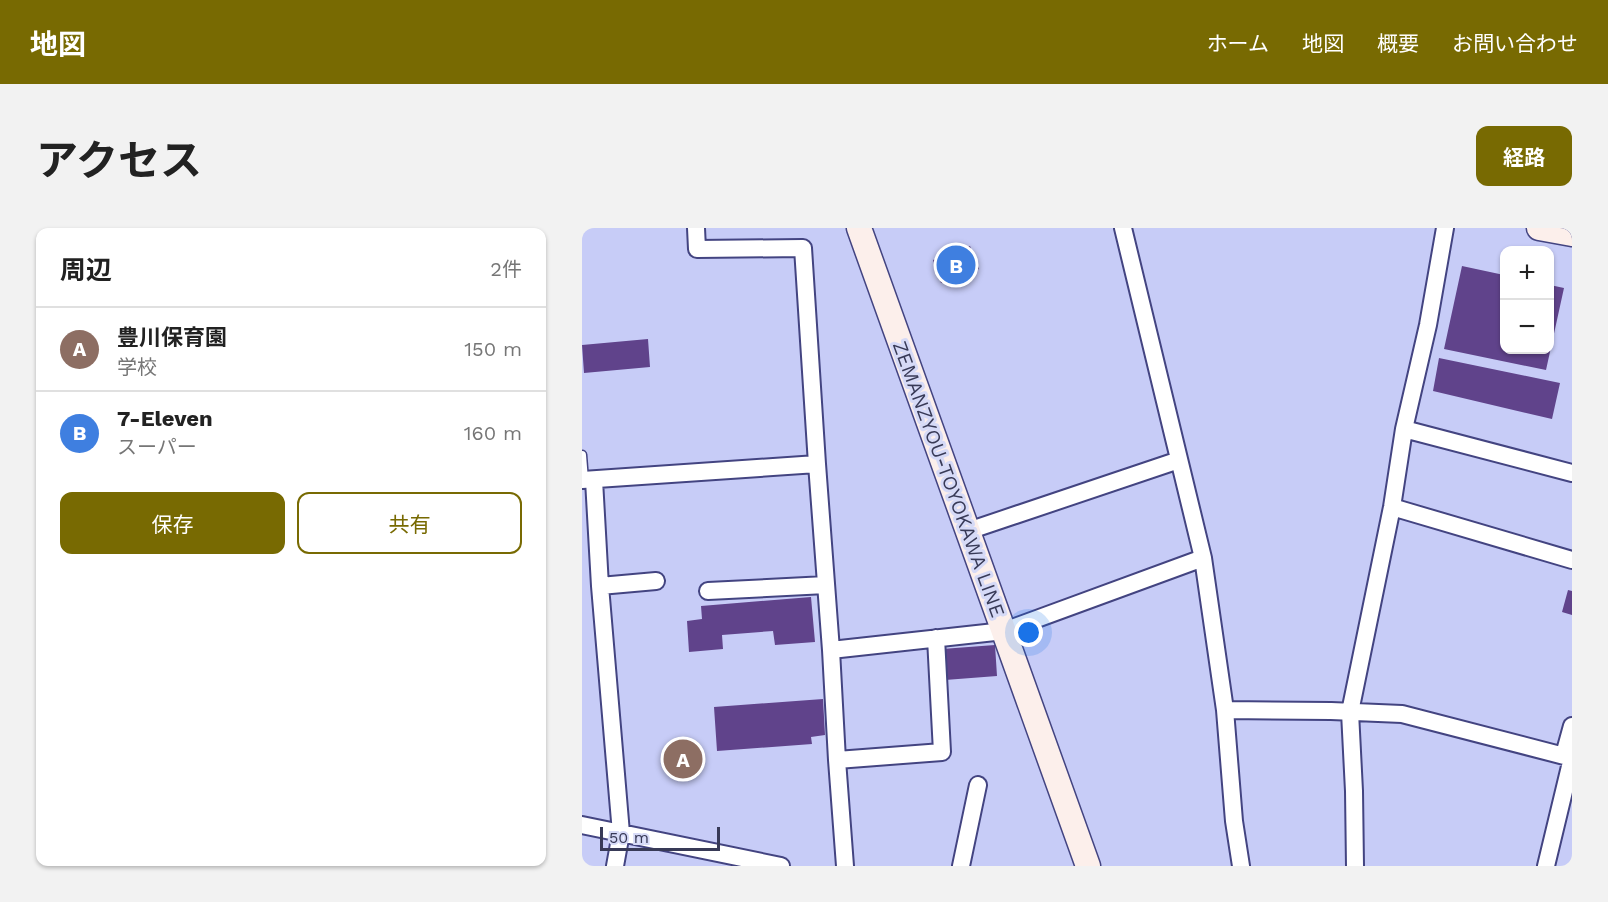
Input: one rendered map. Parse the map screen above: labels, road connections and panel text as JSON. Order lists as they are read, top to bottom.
{
  "streets": {
    "main road": ["ZEMANZYOU-TOYOKAWA LINE"]
  },
  "scale_bar": "50 m",
  "page": {
    "header": "地図",
    "nav": [
      "ホーム",
      "地図",
      "概要",
      "お問い合わせ"
    ],
    "title": "アクセス",
    "buttons": [
      "経路",
      ["保存", "共有"]
    ],
    "heading": ["周辺", "2件"],
    "pins": ["B", "A"],
    "map_buttons": ["+", "−"],
    "list": [
      {
        "mark": "A",
        "name": "豊川保育園",
        "note": "学校",
        "value": "150 m"
      },
      {
        "mark": "B",
        "name": "7-Eleven",
        "note": "スーパー",
        "value": "160 m"
      }
    ],
    "scale": "50 m"
  }
}
